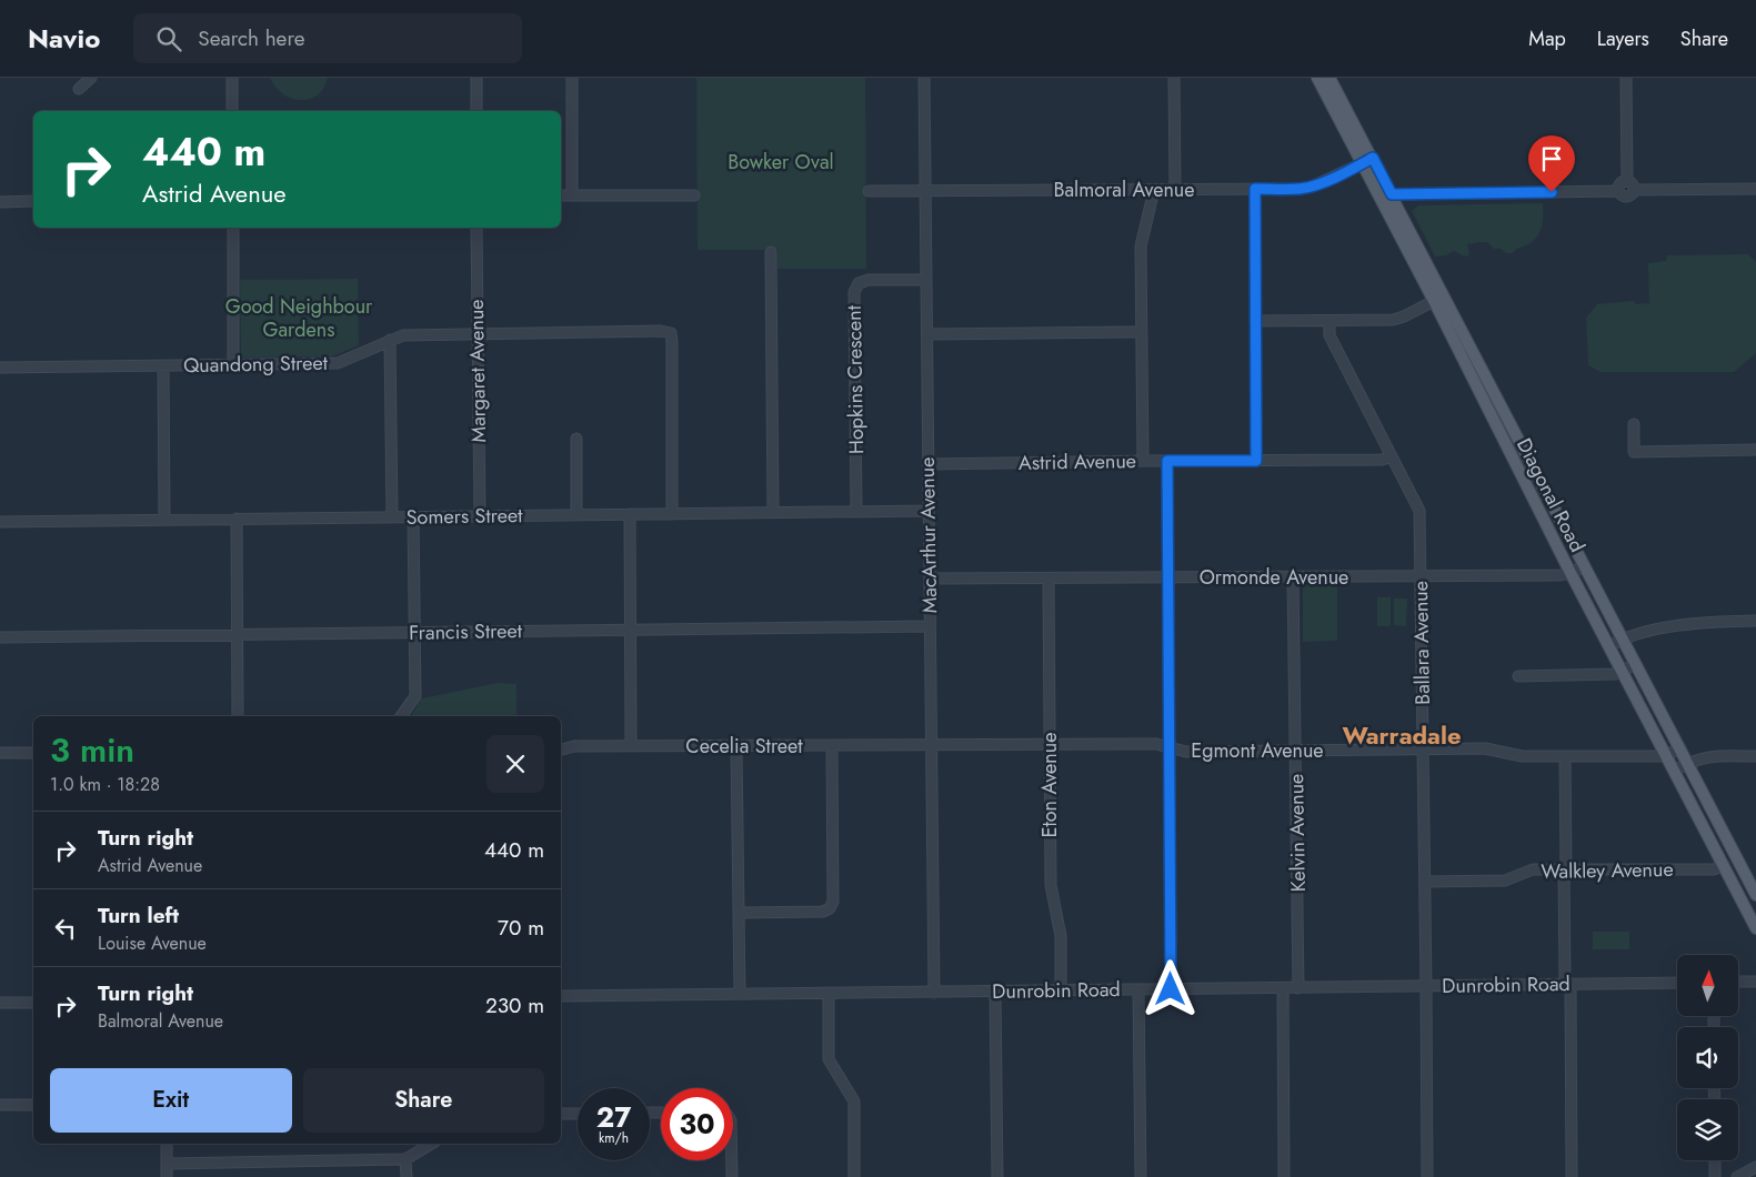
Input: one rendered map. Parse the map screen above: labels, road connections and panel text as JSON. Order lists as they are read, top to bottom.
{
  "streets": {
    "main road": ["Diagonal Road"],
    "street": [
      "Balmoral Avenue",
      "Quandong Street",
      "Margaret Avenue",
      "Hopkins Crescent",
      "Astrid Avenue",
      "Somers Street",
      "MacArthur Avenue",
      "Ormonde Avenue",
      "Francis Street",
      "Ballara Avenue",
      "Cecelia Street",
      "Egmont Avenue",
      "Eton Avenue",
      "Kelvin Avenue",
      "Walkley Avenue",
      "Dunrobin Road"
    ]
  },
  "crossings": [
    ["Balmoral Avenue", "Diagonal Road"],
    ["Balmoral Avenue", "MacArthur Avenue"],
    ["Quandong Street", "Margaret Avenue"],
    ["Quandong Street", "Somers Street"],
    ["Margaret Avenue", "Somers Street"],
    ["Hopkins Crescent", "Somers Street"],
    ["Hopkins Crescent", "MacArthur Avenue"],
    ["Astrid Avenue", "MacArthur Avenue"],
    ["Astrid Avenue", "Ballara Avenue"],
    ["Diagonal Road", "Ormonde Avenue"],
    ["Diagonal Road", "Egmont Avenue"],
    ["Diagonal Road", "Walkley Avenue"],
    ["Somers Street", "MacArthur Avenue"],
    ["MacArthur Avenue", "Ormonde Avenue"],
    ["MacArthur Avenue", "Francis Street"],
    ["MacArthur Avenue", "Cecelia Street"],
    ["MacArthur Avenue", "Egmont Avenue"],
    ["MacArthur Avenue", "Dunrobin Road"],
    ["Ormonde Avenue", "Ballara Avenue"],
    ["Ormonde Avenue", "Eton Avenue"],
    ["Ormonde Avenue", "Kelvin Avenue"],
    ["Ballara Avenue", "Egmont Avenue"],
    ["Ballara Avenue", "Walkley Avenue"],
    ["Ballara Avenue", "Dunrobin Road"],
    ["Cecelia Street", "Egmont Avenue"],
    ["Egmont Avenue", "Eton Avenue"],
    ["Egmont Avenue", "Kelvin Avenue"],
    ["Eton Avenue", "Dunrobin Road"],
    ["Kelvin Avenue", "Dunrobin Road"]
  ],
  "districts": ["Warradale"],
  "parks": ["Bowker Oval", "Good Neighbour Gardens"],
  "north": "top",
  "page": {
    "header": "Navio",
    "search": "Search here",
    "nav": ["Map", "Layers", "Share"],
    "turn": ["440 m", "Astrid Avenue"],
    "heading": ["3 min", "1.0 km · 18:28"],
    "list": [
      {
        "name": "Turn right",
        "note": "Astrid Avenue",
        "value": "440 m"
      },
      {
        "name": "Turn left",
        "note": "Louise Avenue",
        "value": "70 m"
      },
      {
        "name": "Turn right",
        "note": "Balmoral Avenue",
        "value": "230 m"
      }
    ],
    "buttons": ["Exit", "Share"],
    "speed": "27 km/h",
    "limit": "30"
  }
}
